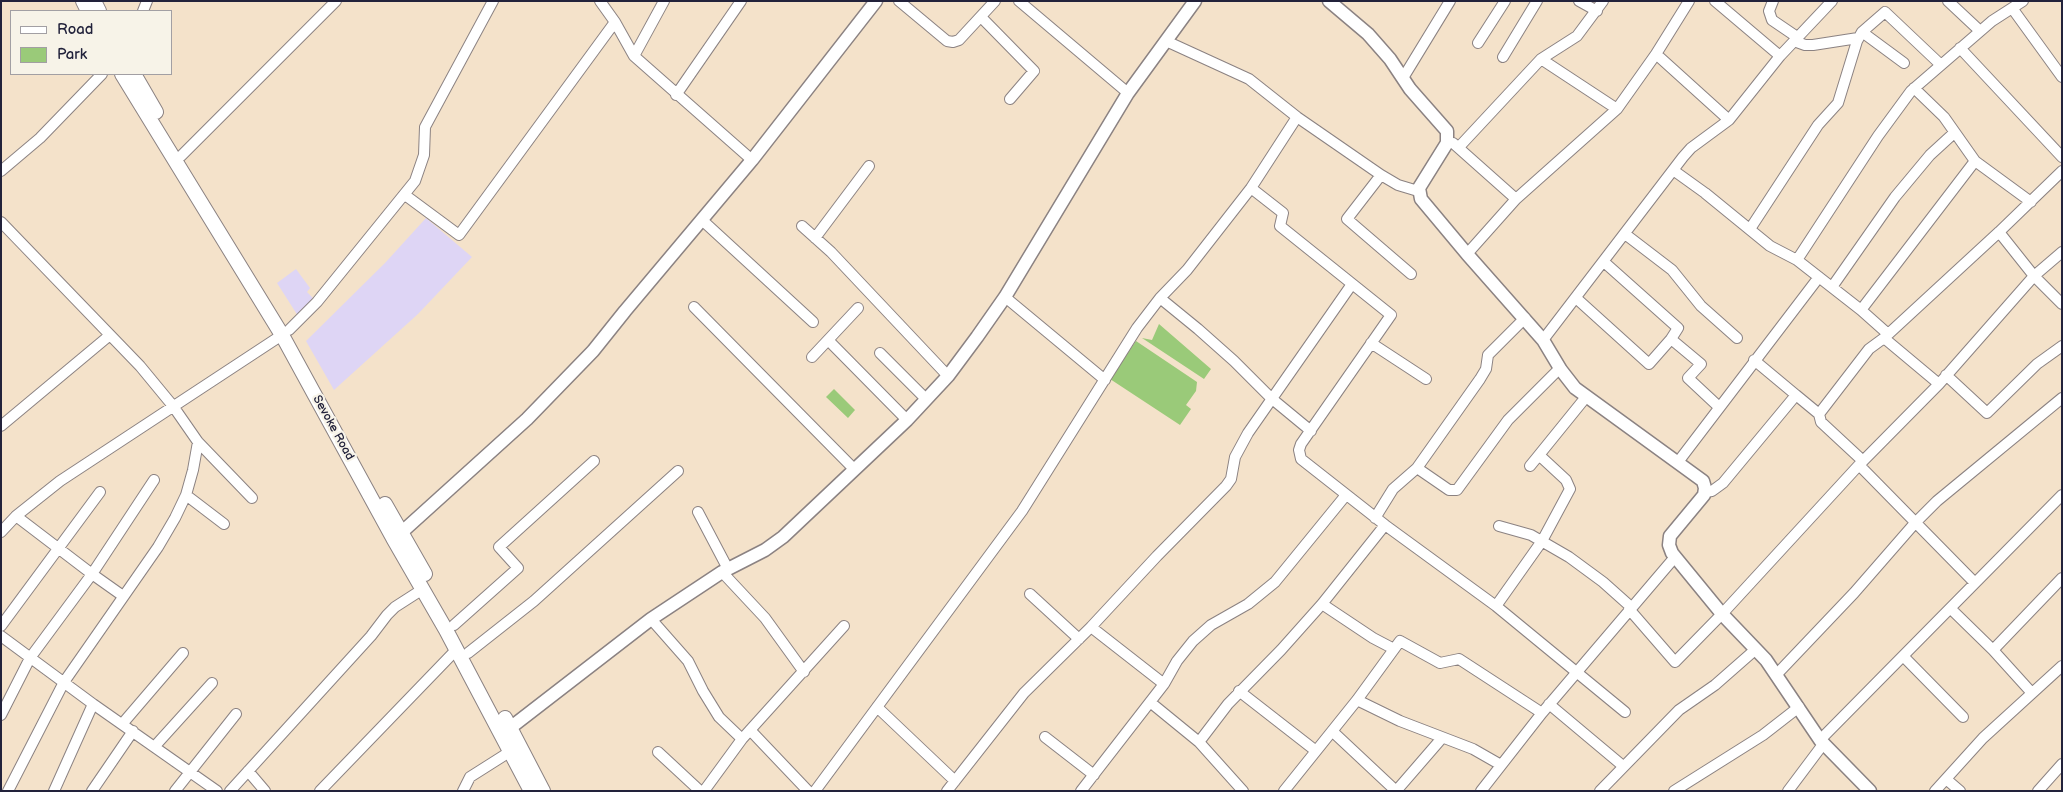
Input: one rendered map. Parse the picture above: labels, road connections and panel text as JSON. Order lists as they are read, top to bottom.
{
  "streets": {
    "main road": ["Sevoke Road"]
  },
  "legend": ["Road", "Park"]
}
